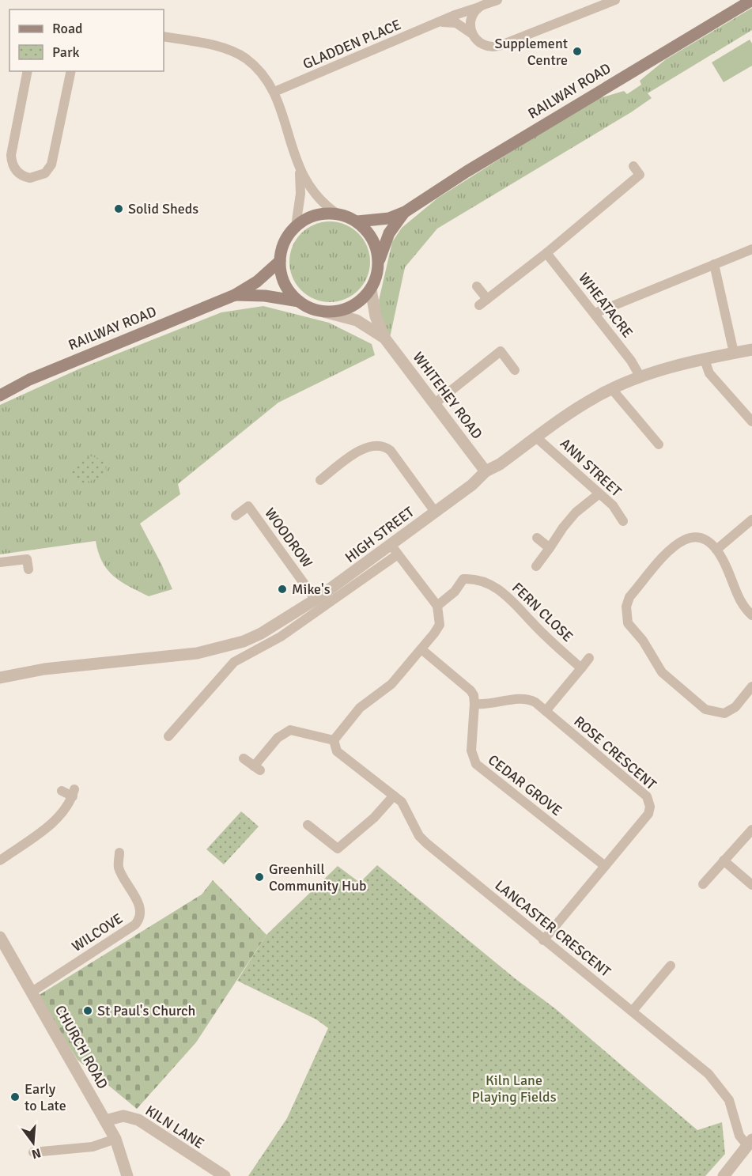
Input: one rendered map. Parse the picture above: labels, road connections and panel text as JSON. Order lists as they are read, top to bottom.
{
  "streets": {
    "main road": ["RAILWAY ROAD"],
    "street": [
      "GLADDEN PLACE",
      "WHEATACRE",
      "WHITEHEY ROAD",
      "ANN STREET",
      "HIGH STREET",
      "WOODROW",
      "FERN CLOSE",
      "ROSE CRESCENT",
      "CEDAR GROVE",
      "LANCASTER CRESCENT",
      "WILCOVE",
      "CHURCH ROAD",
      "KILN LANE"
    ]
  },
  "crossings": [
    ["WHEATACRE", "HIGH STREET"],
    ["WHITEHEY ROAD", "HIGH STREET"],
    ["ANN STREET", "HIGH STREET"],
    ["HIGH STREET", "WOODROW"],
    ["ROSE CRESCENT", "CEDAR GROVE"],
    ["ROSE CRESCENT", "LANCASTER CRESCENT"],
    ["WILCOVE", "CHURCH ROAD"],
    ["CHURCH ROAD", "KILN LANE"]
  ],
  "parks": ["Kiln Lane Playing Fields"],
  "places": [
    "Supplement Centre",
    "Solid Sheds",
    "Mike's",
    "Greenhill Community Hub",
    "St Paul's Church",
    "Early to Late"
  ],
  "legend": ["Road", "Park"],
  "north": "bottom"
}
